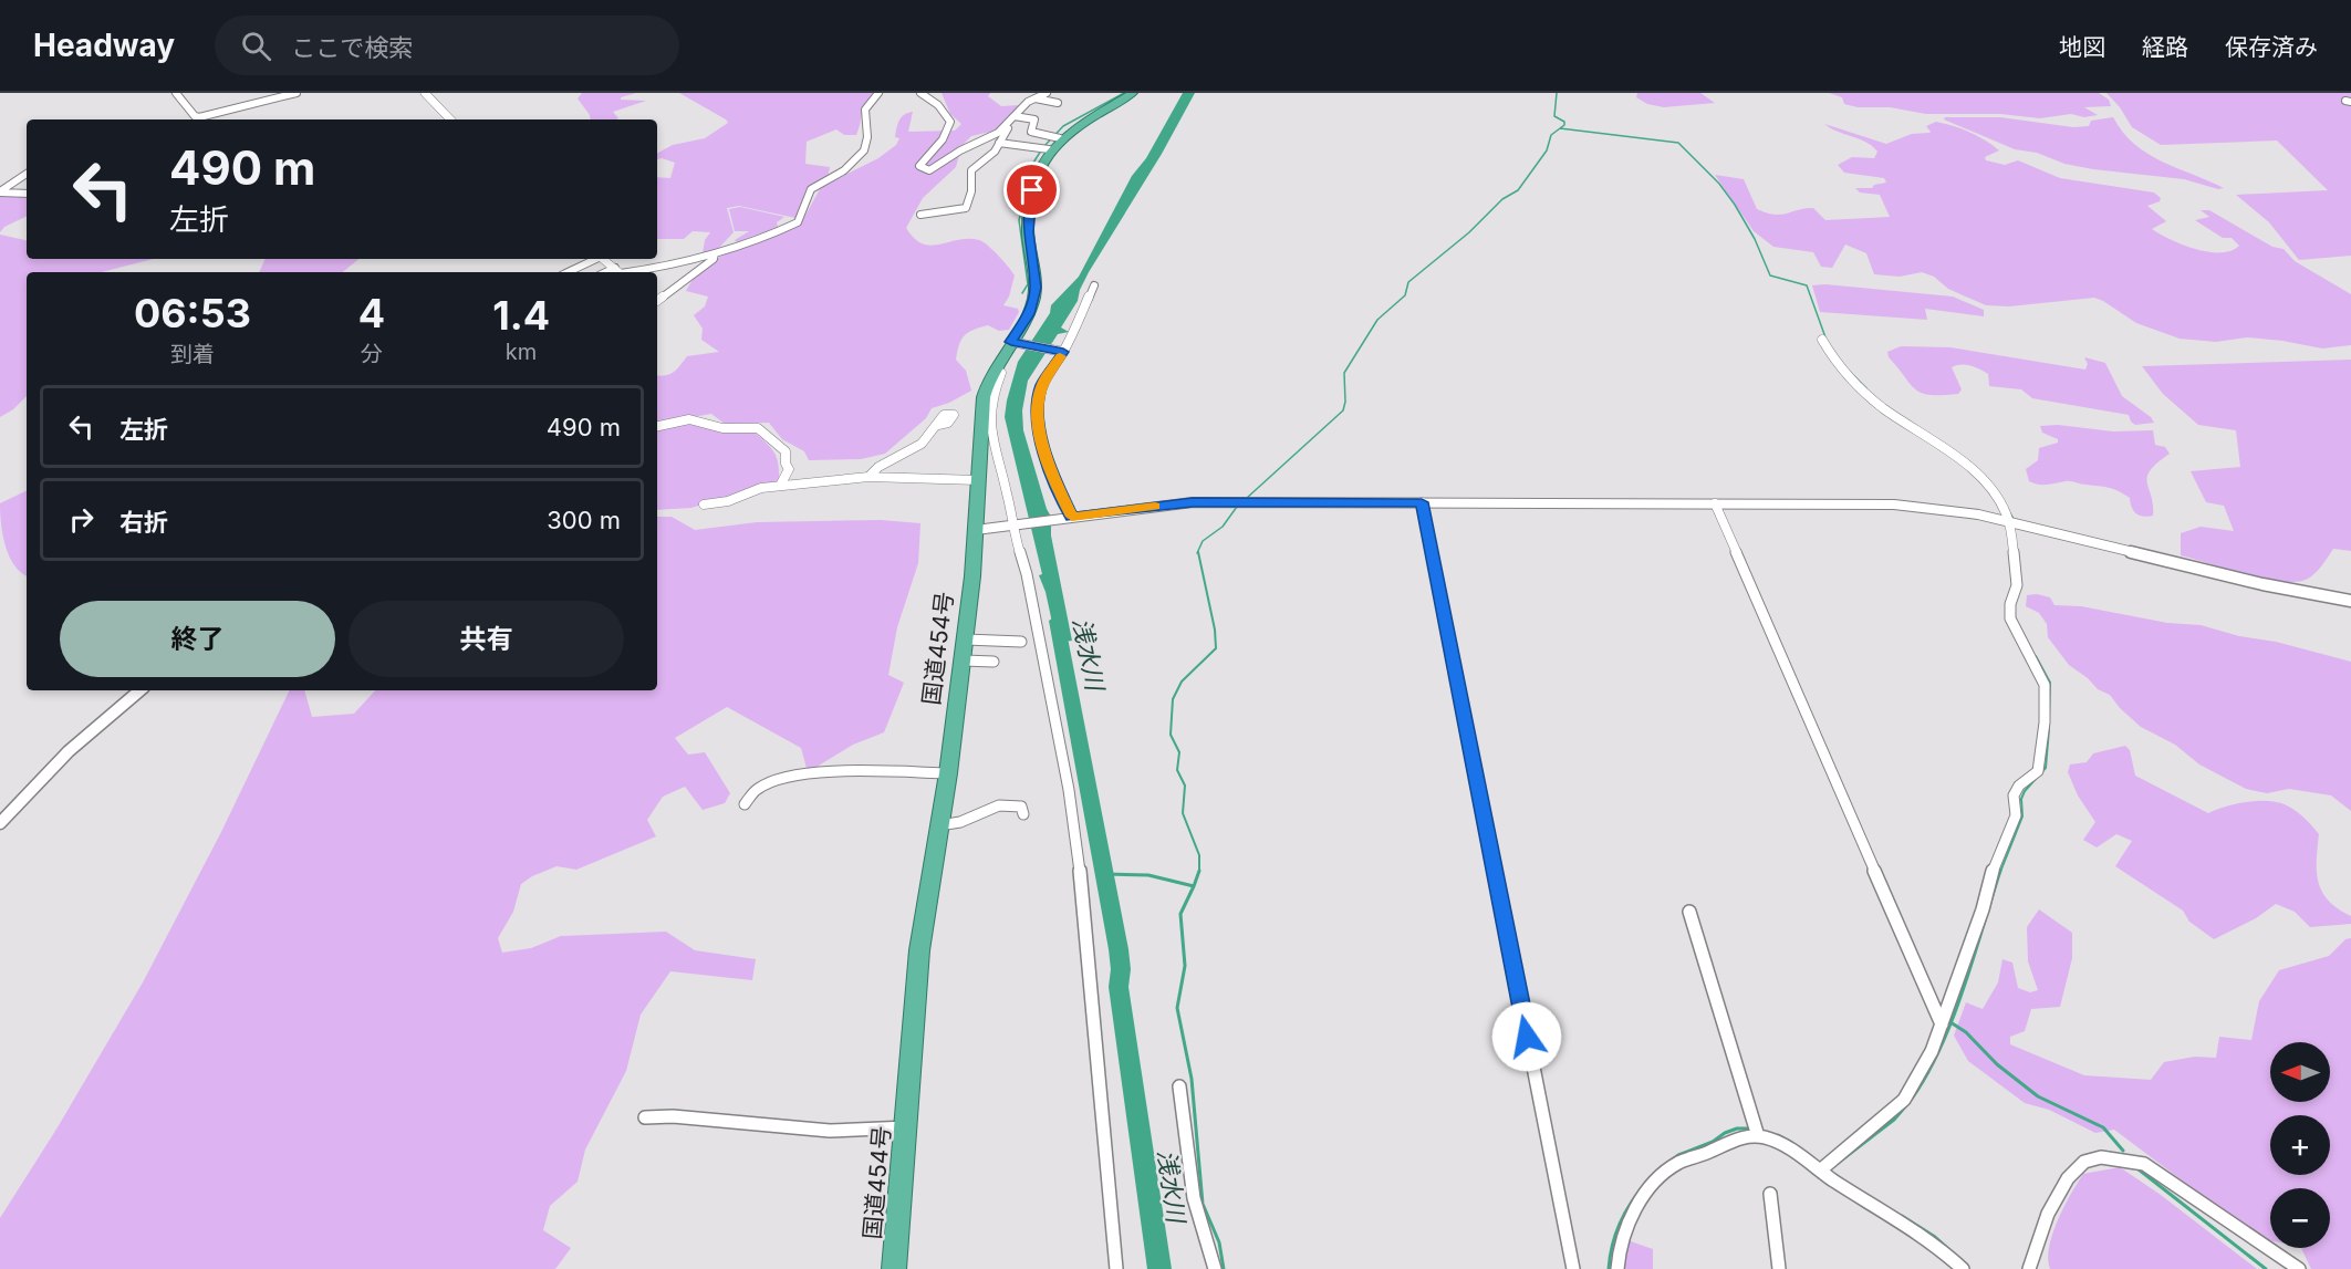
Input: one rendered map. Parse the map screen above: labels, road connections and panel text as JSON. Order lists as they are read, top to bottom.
{
  "streets": {
    "highway": ["国道454号"]
  },
  "water": ["浅水川"],
  "north": "left",
  "page": {
    "header": "Headway",
    "search": "ここで検索",
    "nav": ["地図", "経路", "保存済み"],
    "turn": ["490 m", "左折"],
    "eta": [
      "06:53",
      "到着",
      "4",
      "分",
      "1.4",
      "km"
    ],
    "list": [
      {
        "name": "左折",
        "value": "490 m"
      },
      {
        "name": "右折",
        "value": "300 m"
      }
    ],
    "buttons": ["終了", "共有"],
    "map_buttons": ["+", "−"]
  }
}
